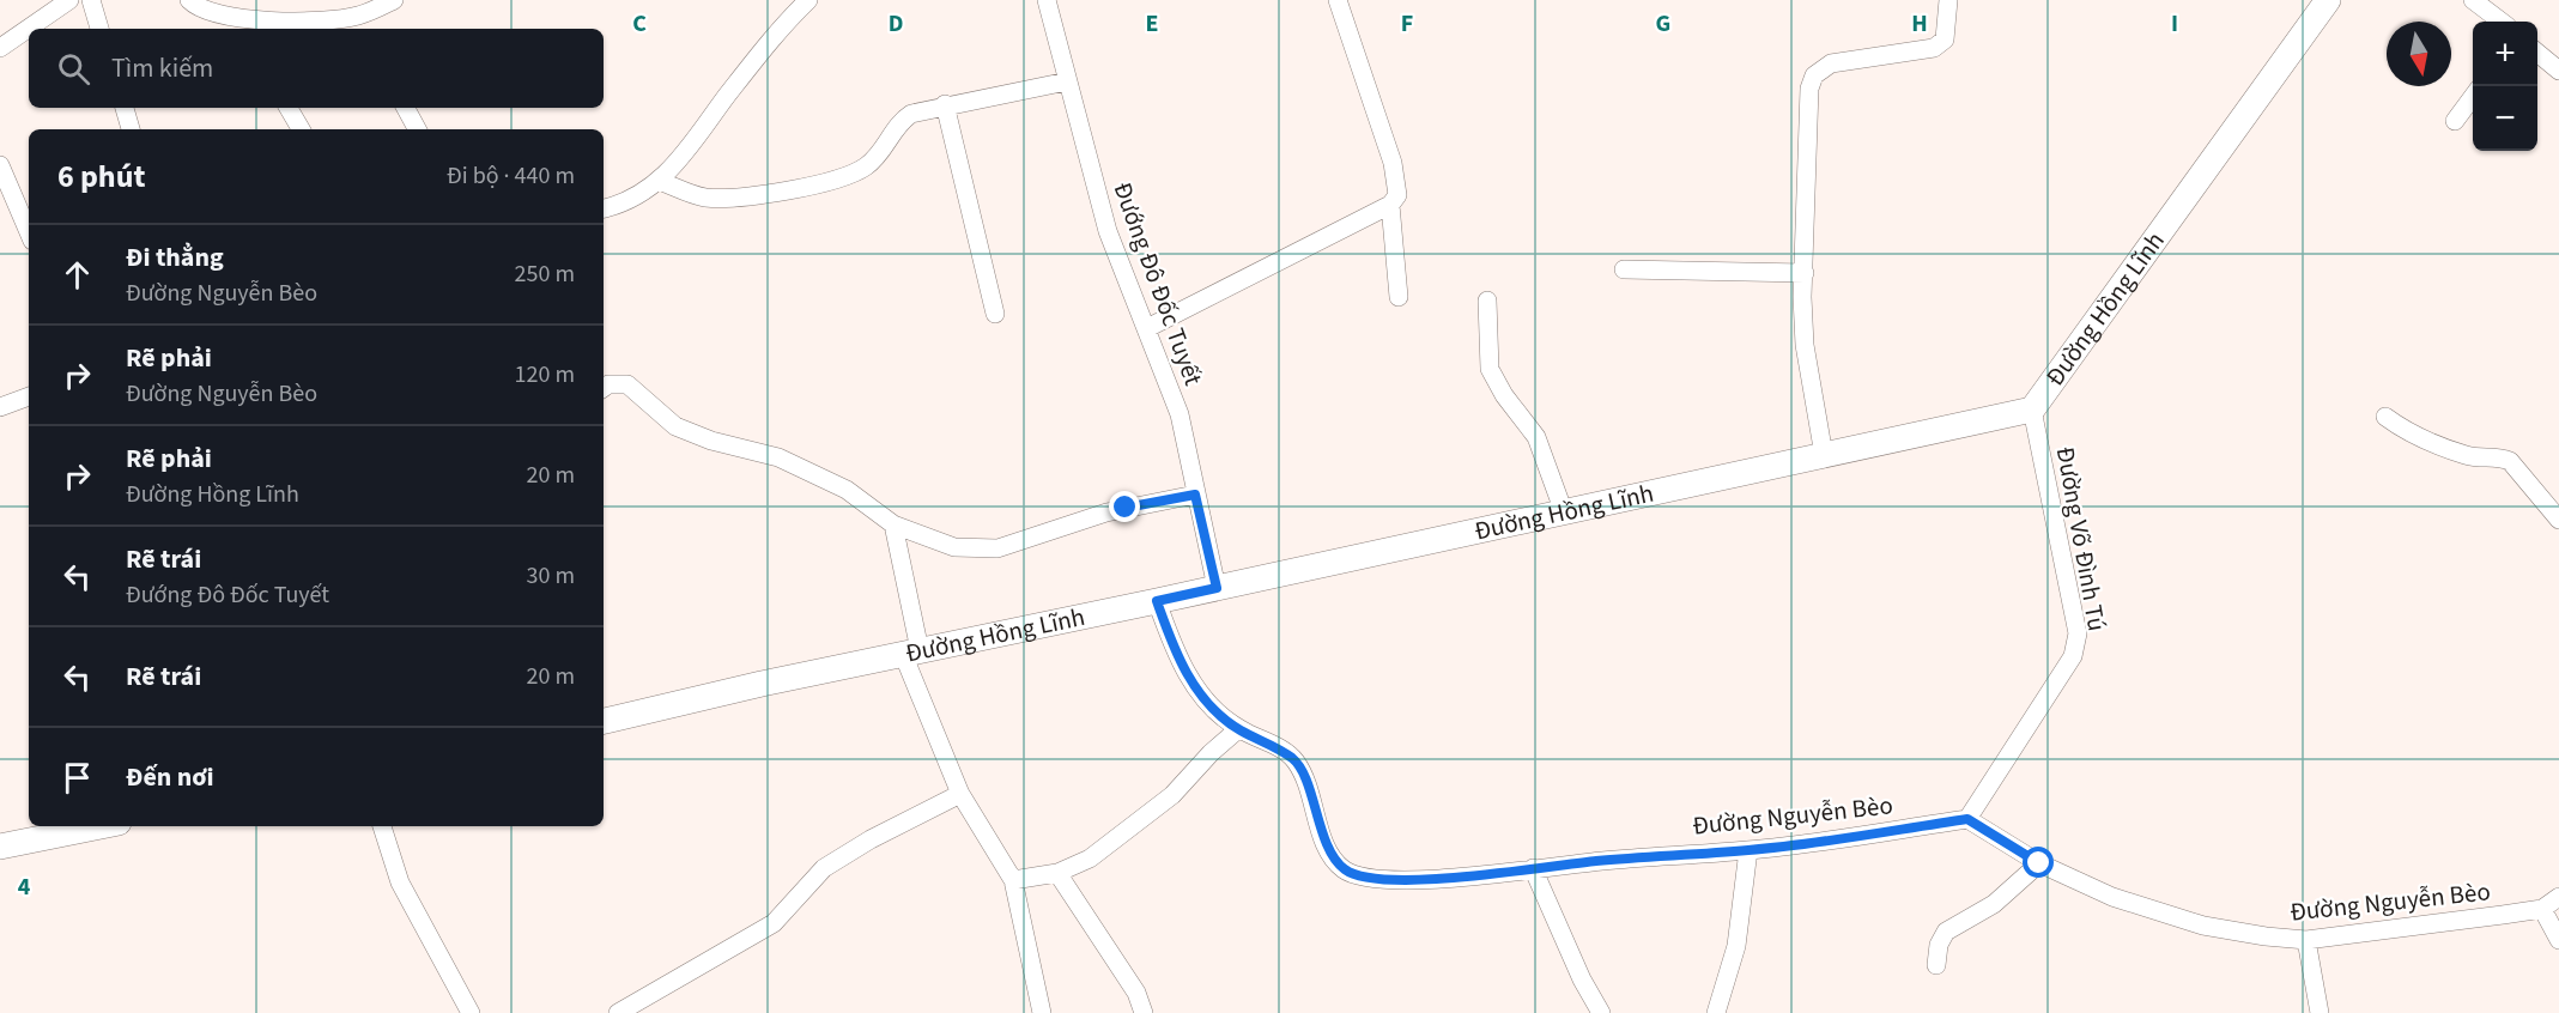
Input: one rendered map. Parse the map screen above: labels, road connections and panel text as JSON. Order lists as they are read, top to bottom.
{
  "streets": {
    "street": [
      "Đướng Đô Đốc Tuyết",
      "Đường Hồng Lĩnh",
      "Đường Võ Đình Tú",
      "Đường Nguyễn Bèo"
    ]
  },
  "crossings": [
    ["Đướng Đô Đốc Tuyết", "Đường Hồng Lĩnh"],
    ["Đường Hồng Lĩnh", "Đường Võ Đình Tú"],
    ["Đường Hồng Lĩnh", "Đường Nguyễn Bèo"],
    ["Đường Võ Đình Tú", "Đường Nguyễn Bèo"]
  ],
  "north": "bottom",
  "page": {
    "map_buttons": ["+", "−"],
    "search": "Tìm kiếm",
    "heading": ["6 phút", "Đi bộ · 440 m"],
    "list": [
      ["Đi thẳng", "Đường Nguyễn Bèo", "250 m"],
      ["Rẽ phải", "Đường Nguyễn Bèo", "120 m"],
      ["Rẽ phải", "Đường Hồng Lĩnh", "20 m"],
      ["Rẽ trái", "Đướng Đô Đốc Tuyết", "30 m"],
      ["Rẽ trái", "20 m"],
      "Đến nơi"
    ]
  },
  "grid": {
    "columns": [
      "C",
      "D",
      "E",
      "F",
      "G",
      "H",
      "I"
    ],
    "rows": ["4"]
  }
}
